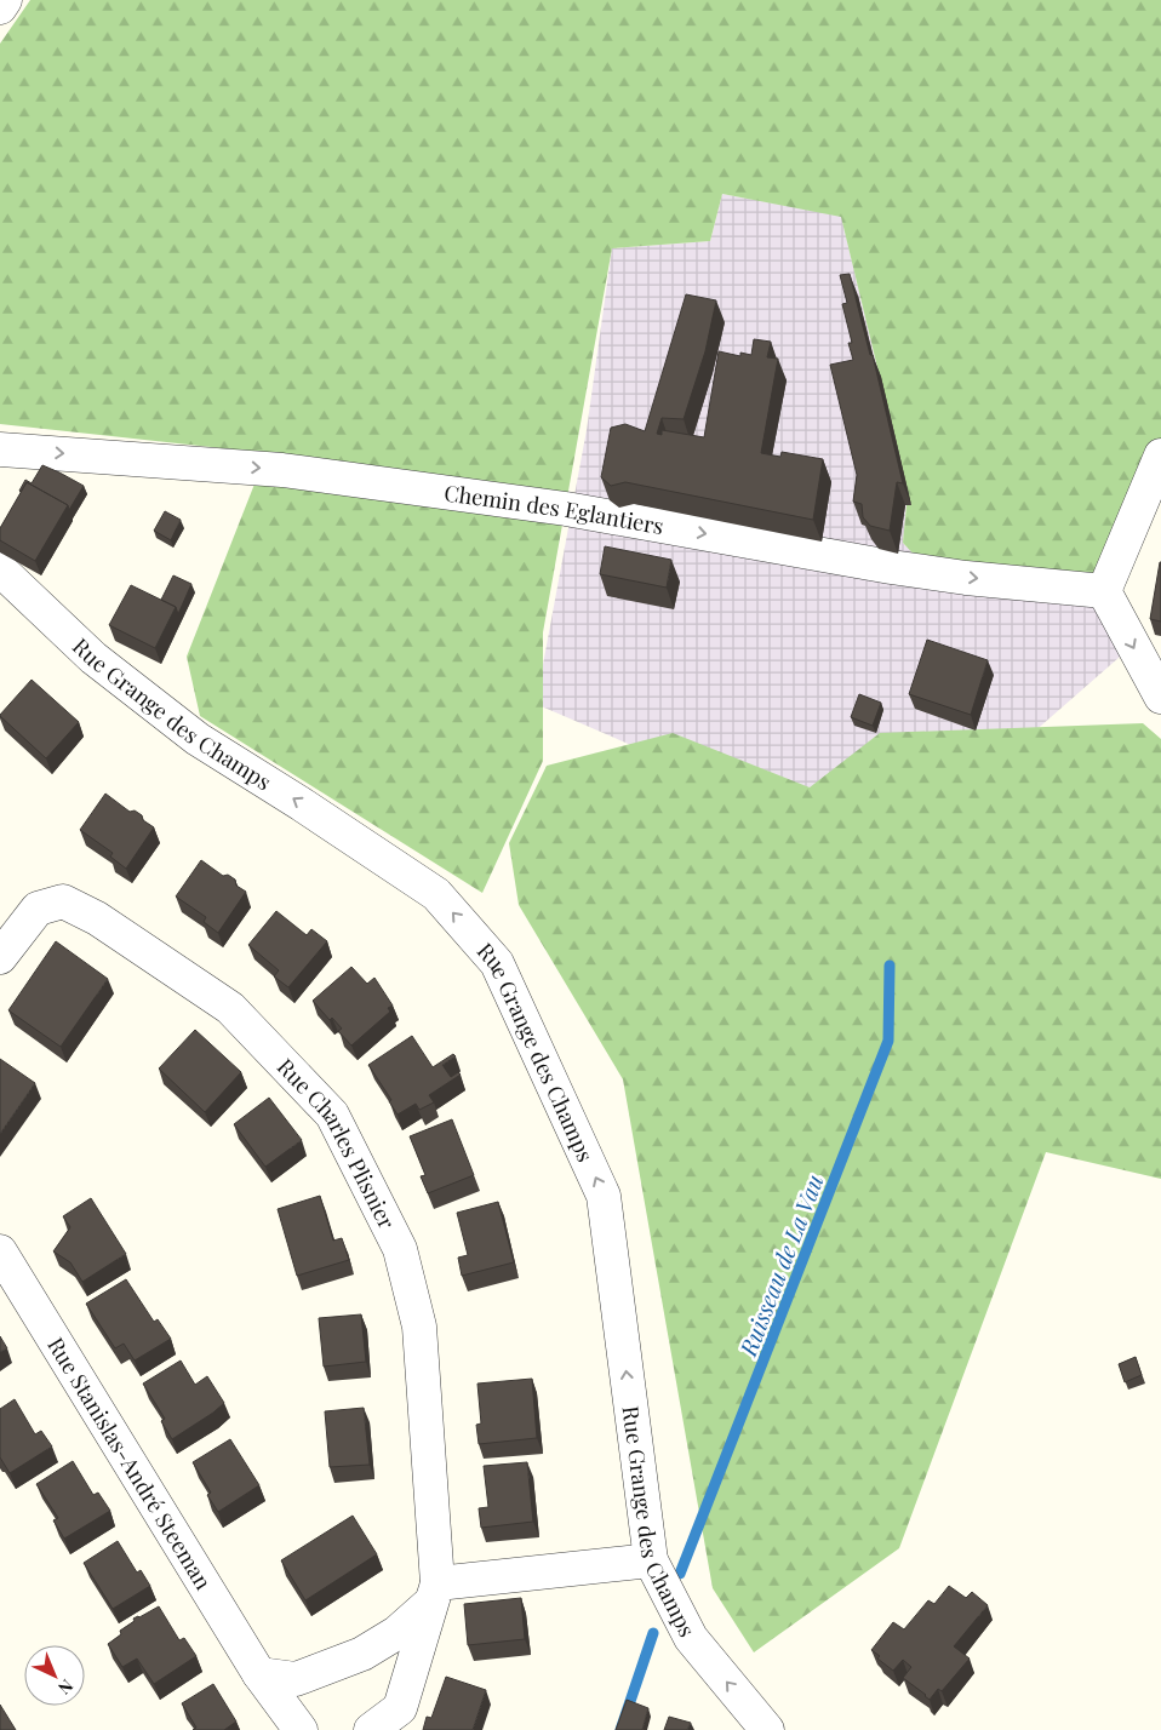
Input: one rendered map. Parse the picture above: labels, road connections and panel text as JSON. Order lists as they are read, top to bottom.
{
  "streets": {
    "street": [
      "Chemin des Eglantiers",
      "Rue Grange des Champs",
      "Rue Charles Plisnier",
      "Rue Stanislas-André Steeman"
    ]
  },
  "one_way": ["Chemin des Eglantiers", "Rue Grange des Champs"],
  "water": ["Ruisseau de La Vau"],
  "north": "bottom right"
}
